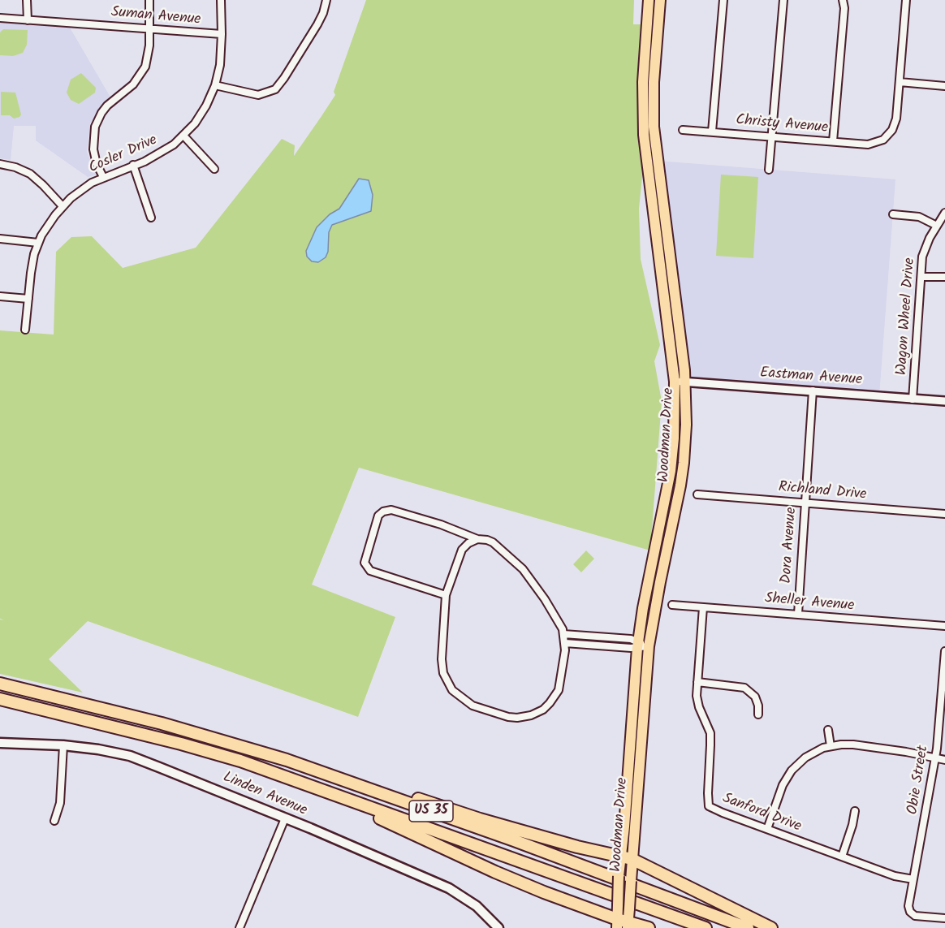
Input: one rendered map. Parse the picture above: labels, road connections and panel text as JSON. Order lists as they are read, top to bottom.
{
  "streets": {
    "highway": ["US 35"],
    "main road": ["Woodman Drive", "Linden Avenue"],
    "street": [
      "Suman Avenue",
      "Christy Avenue",
      "Cosler Drive",
      "Wagon Wheel Drive",
      "Eastman Avenue",
      "Richland Drive",
      "Dora Avenue",
      "Sheller Avenue",
      "Obie Street",
      "Sanford Drive"
    ]
  },
  "crossings": [
    ["Suman Avenue", "Cosler Drive"],
    ["Wagon Wheel Drive", "Eastman Avenue"],
    ["Eastman Avenue", "Woodman Drive"],
    ["Eastman Avenue", "Dora Avenue"],
    ["Richland Drive", "Dora Avenue"],
    ["Dora Avenue", "Sheller Avenue"],
    ["Sheller Avenue", "Sanford Drive"],
    ["Obie Street", "Sanford Drive"]
  ]
}
